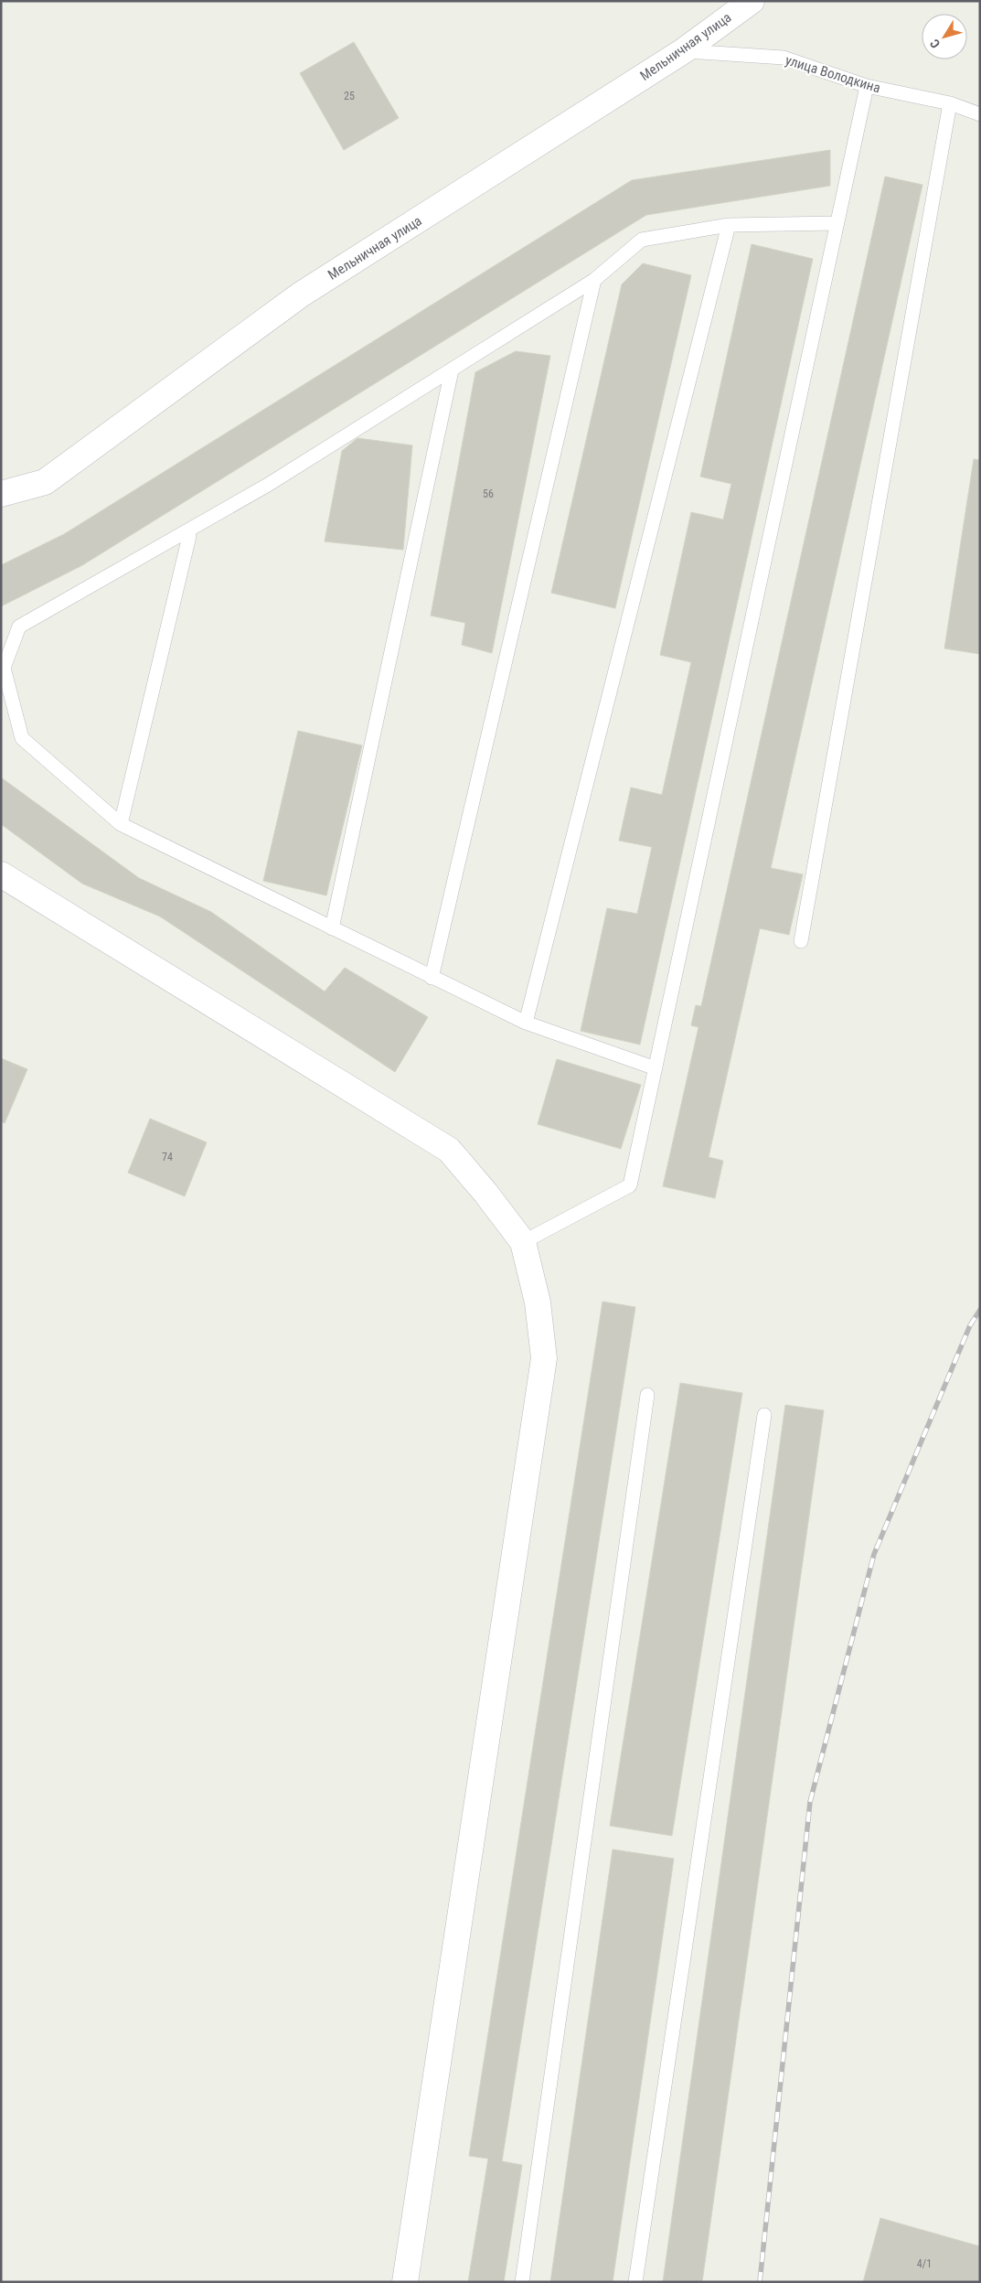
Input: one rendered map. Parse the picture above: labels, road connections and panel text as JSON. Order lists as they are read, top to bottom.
{
  "streets": {
    "street": ["Мельничная улица"],
    "lane": ["улица Володкина"]
  },
  "crossings": [
    ["Мельничная улица", "улица Володкина"]
  ],
  "house_numbers": [
    "25",
    "56",
    "74",
    "4/1"
  ],
  "north": "bottom left"
}
